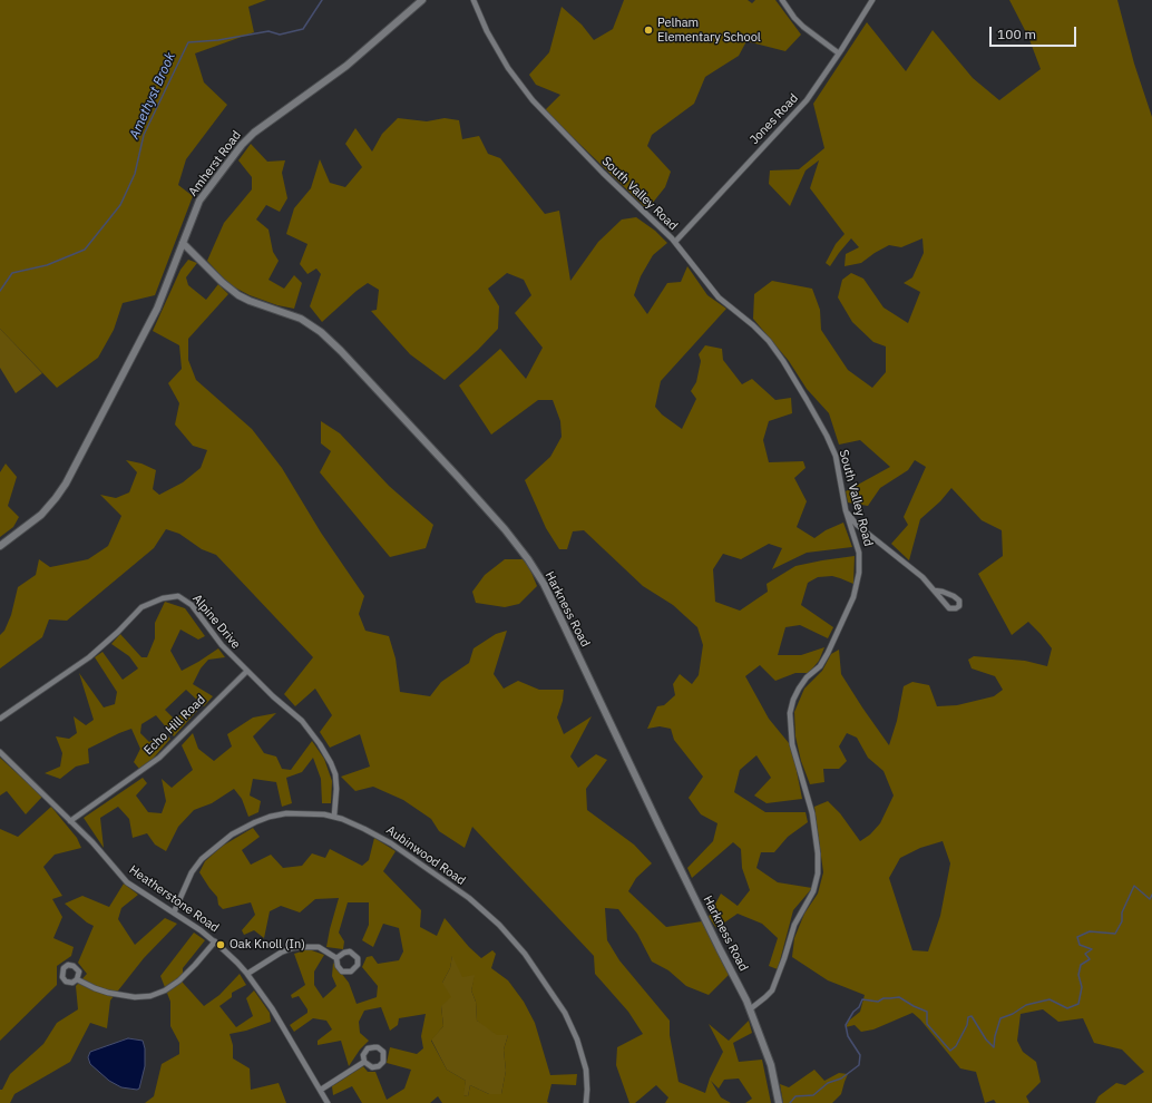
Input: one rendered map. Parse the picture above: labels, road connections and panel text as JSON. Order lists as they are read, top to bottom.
{
  "streets": {
    "main road": ["Amherst Road", "Harkness Road"],
    "street": [
      "Jones Road",
      "South Valley Road",
      "Alpine Drive",
      "Echo Hill Road",
      "Aubinwood Road",
      "Heatherstone Road"
    ]
  },
  "crossings": [
    ["Jones Road", "South Valley Road"],
    ["Amherst Road", "Harkness Road"],
    ["South Valley Road", "Harkness Road"],
    ["Alpine Drive", "Echo Hill Road"],
    ["Alpine Drive", "Aubinwood Road"],
    ["Echo Hill Road", "Heatherstone Road"],
    ["Aubinwood Road", "Heatherstone Road"]
  ],
  "water": ["Amethyst Brook"],
  "places": ["Pelham Elementary School", "Oak Knoll (In)"],
  "scale_bar": "100 m"
}
